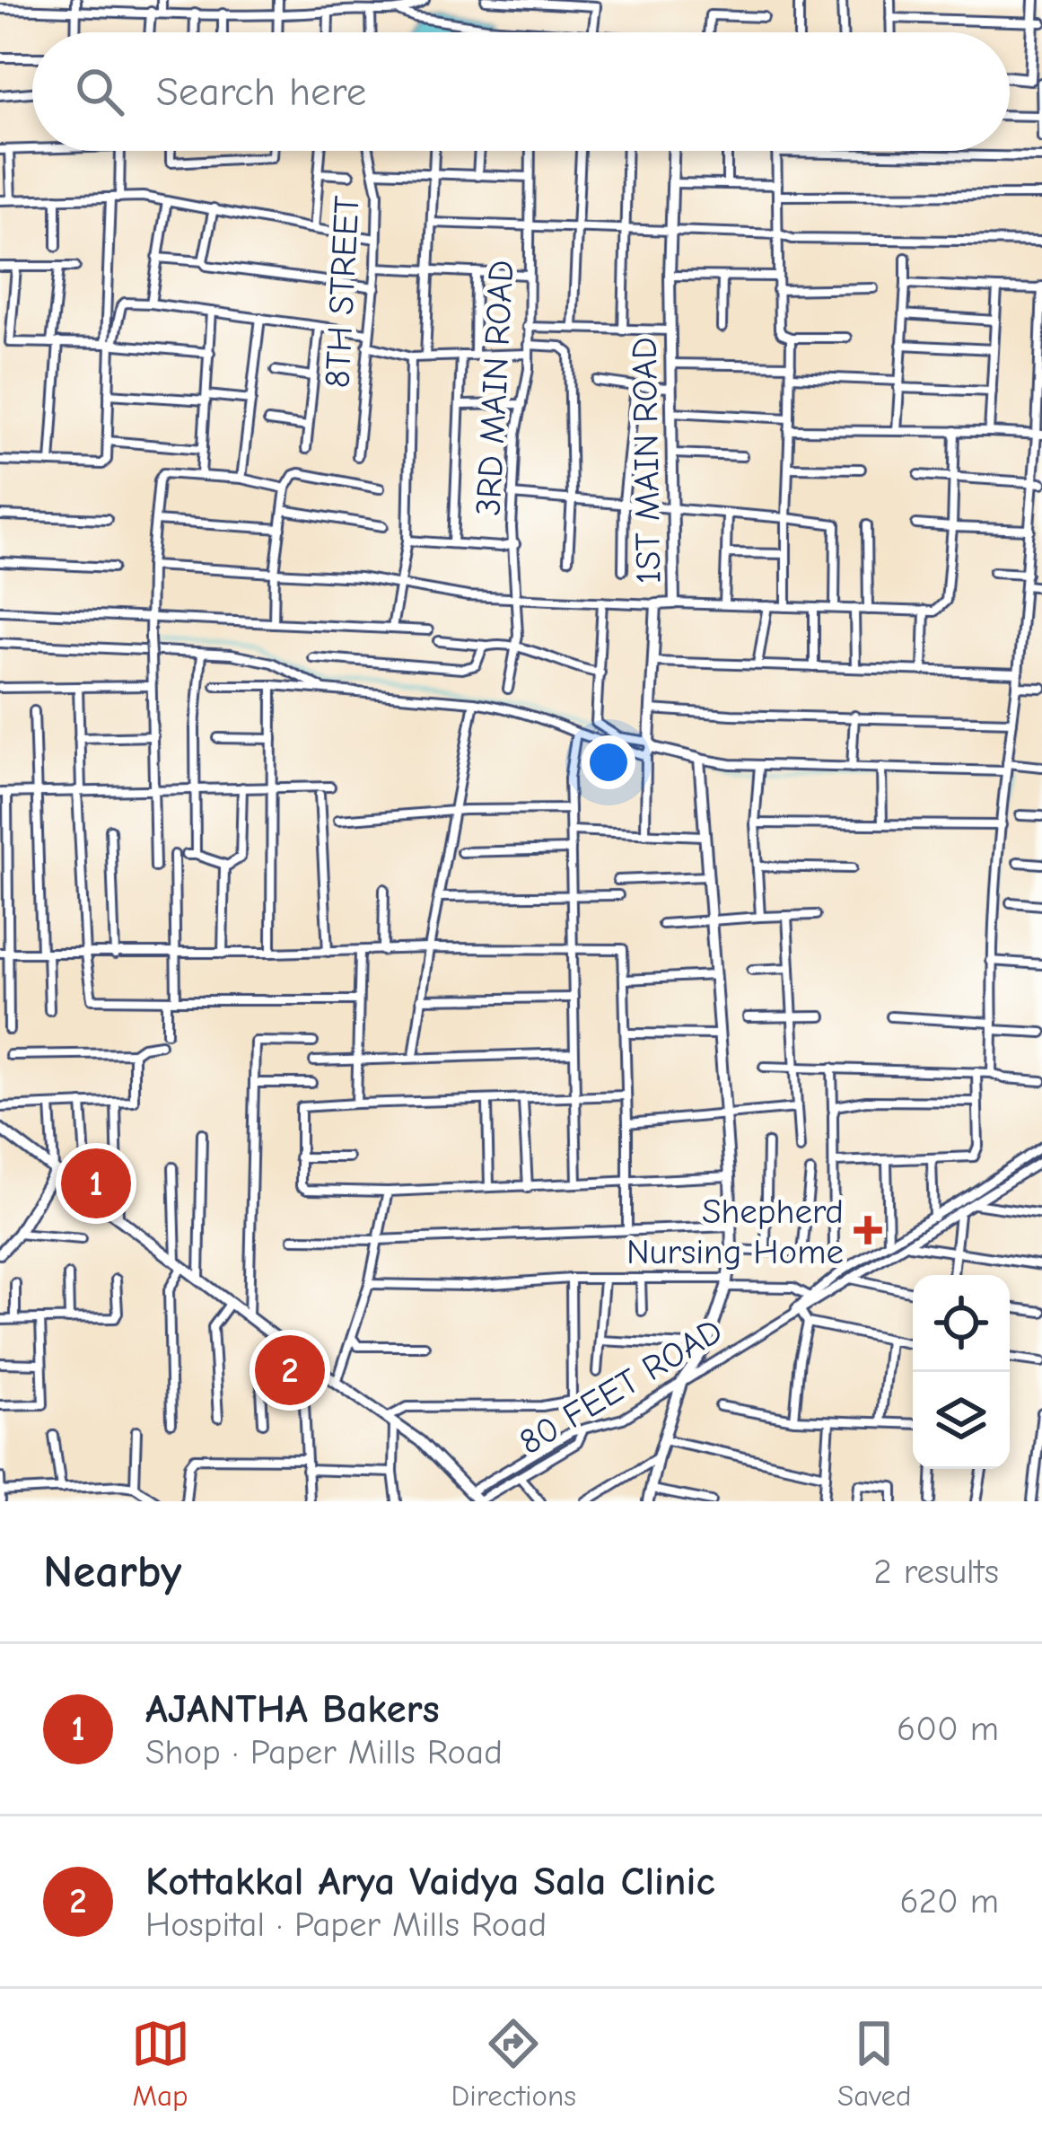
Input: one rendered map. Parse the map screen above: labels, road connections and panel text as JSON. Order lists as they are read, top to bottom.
{
  "streets": {
    "main road": ["1ST MAIN ROAD"],
    "street": ["8TH STREET", "3RD MAIN ROAD", "80 FEET ROAD"]
  },
  "places": {
    "health": ["Shepherd Nursing Home"]
  },
  "page": {
    "search": "Search here",
    "pins": ["1", "2"],
    "heading": ["Nearby", "2 results"],
    "list": [
      {
        "mark": "1",
        "name": "AJANTHA Bakers",
        "note": "Shop · Paper Mills Road",
        "value": "600 m"
      },
      {
        "mark": "2",
        "name": "Kottakkal Arya Vaidya Sala Clinic",
        "note": "Hospital · Paper Mills Road",
        "value": "620 m"
      }
    ],
    "nav": ["Map", "Directions", "Saved"]
  }
}
